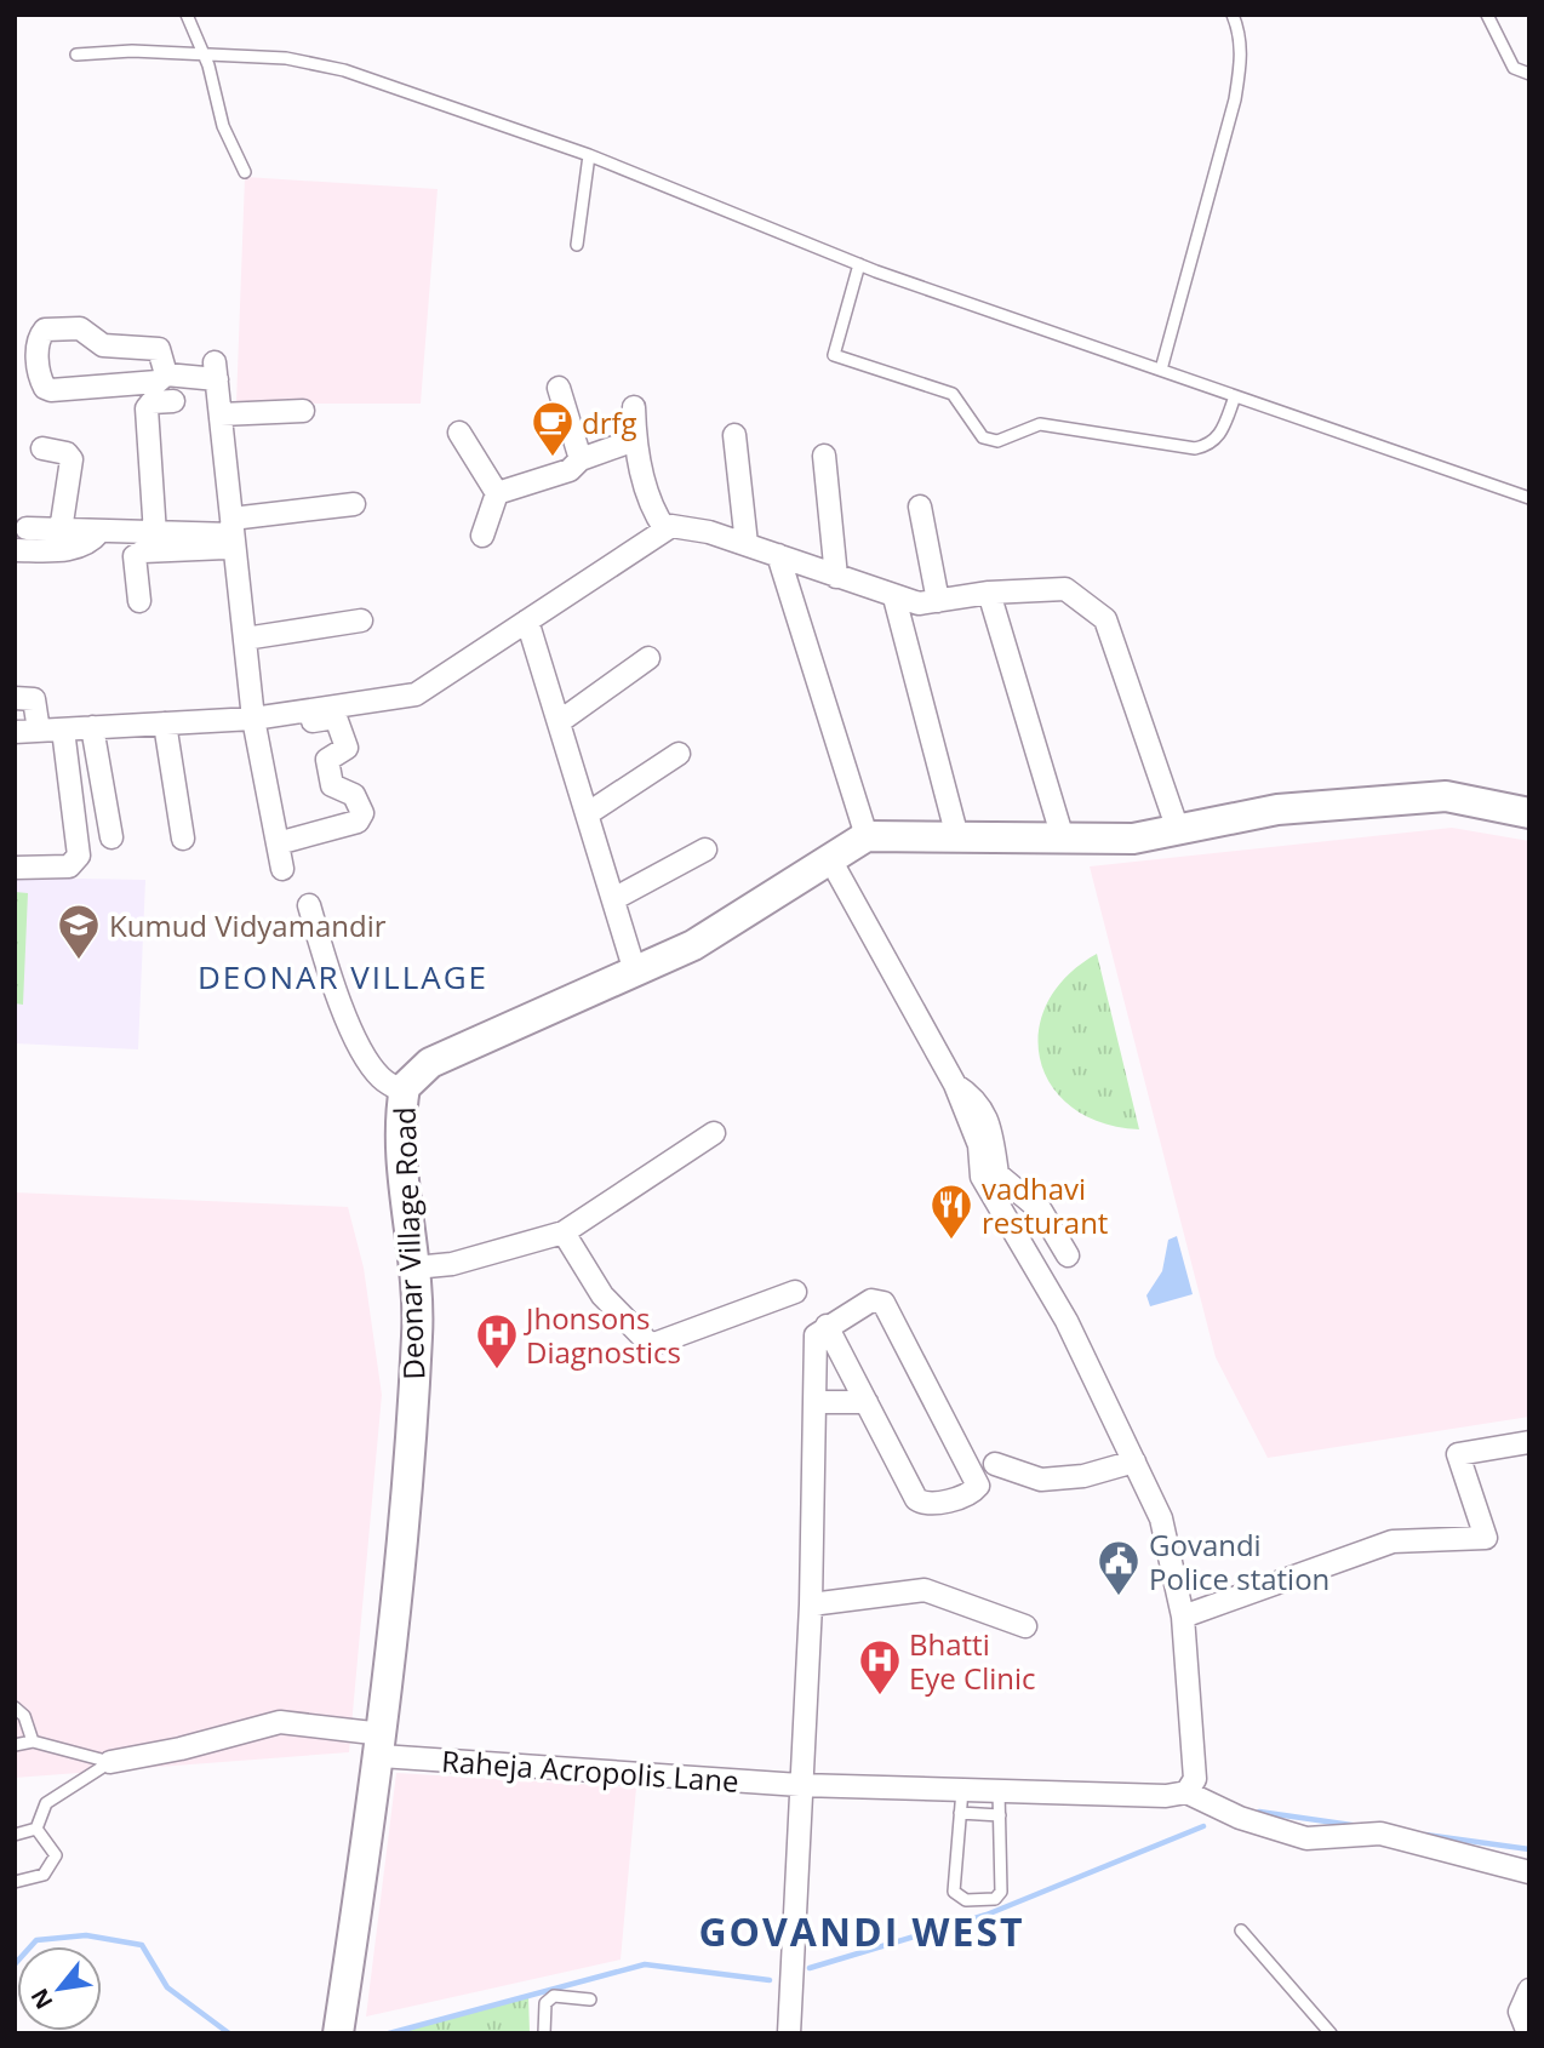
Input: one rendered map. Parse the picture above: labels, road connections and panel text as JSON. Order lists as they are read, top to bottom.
{
  "streets": {
    "main road": ["Deonar Village Road"],
    "street": ["Raheja Acropolis Lane"]
  },
  "crossings": [
    ["Deonar Village Road", "Raheja Acropolis Lane"]
  ],
  "districts": ["DEONAR VILLAGE", "GOVANDI WEST"],
  "places": {
    "cafe": ["drfg"],
    "school or university": ["Kumud Vidyamandir"],
    "restaurant": ["vadhavi resturant"],
    "hospital": ["Jhonsons Diagnostics", "Bhatti Eye Clinic"],
    "public building": ["Govandi Police station"]
  },
  "north": "bottom left"
}
